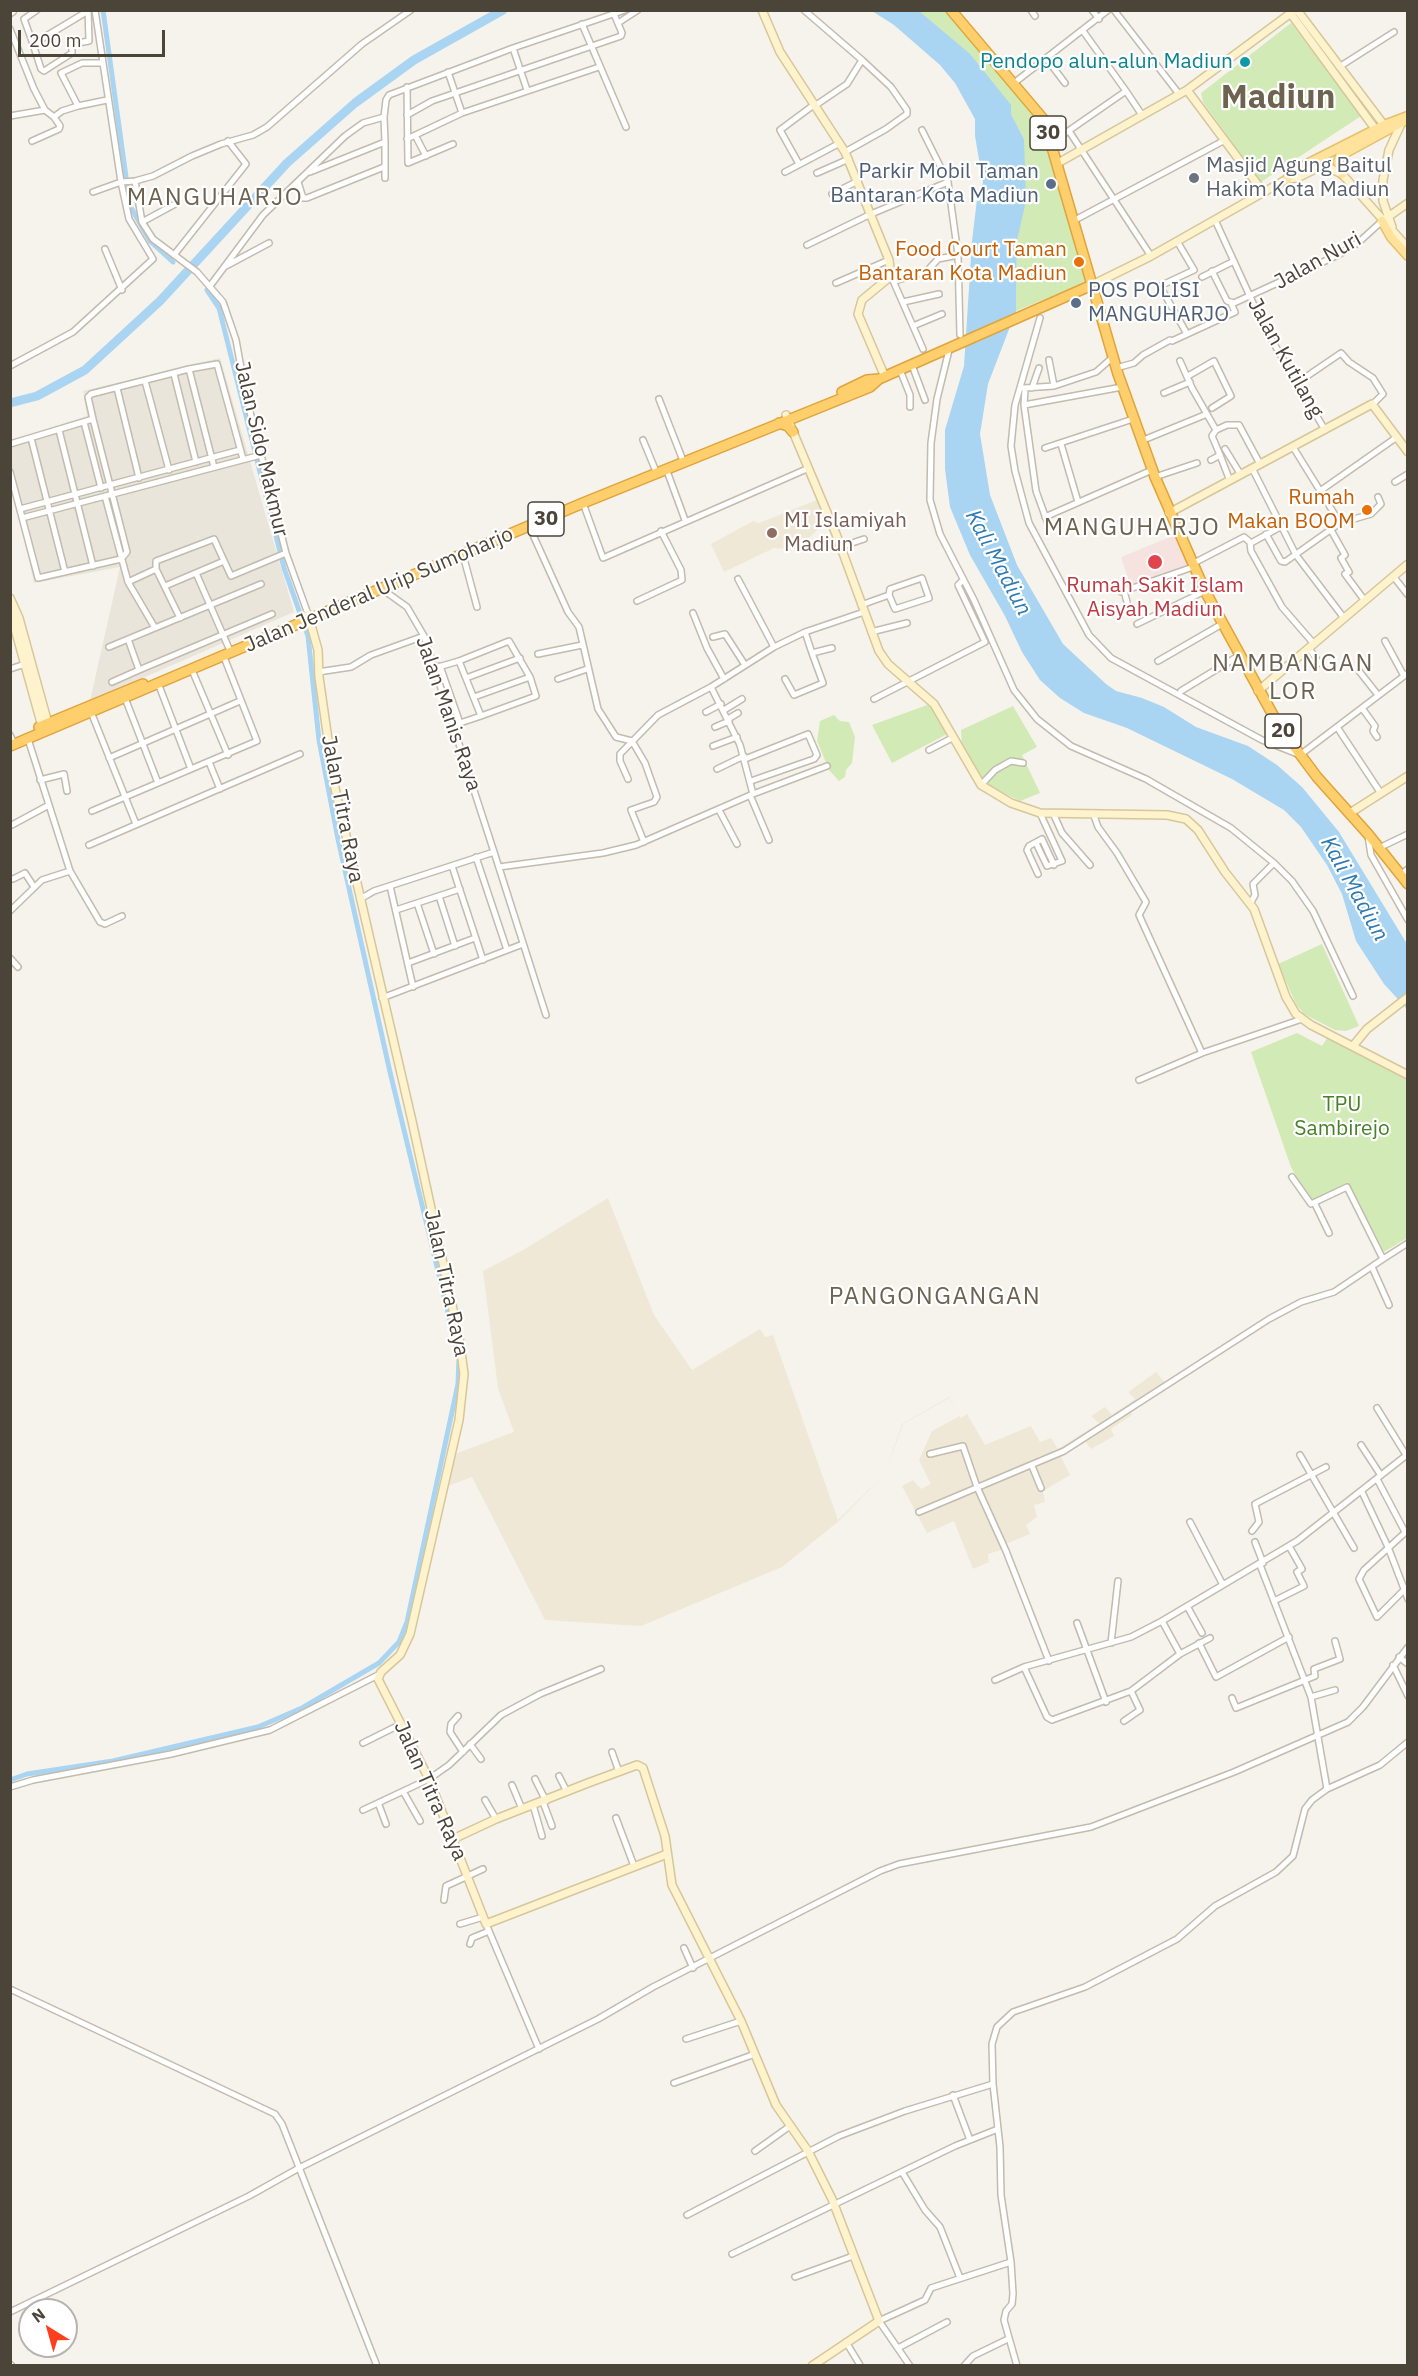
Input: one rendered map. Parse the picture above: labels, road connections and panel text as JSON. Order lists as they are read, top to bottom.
{
  "streets": {
    "highway": ["30", "Jalan Jenderal Urip Sumoharjo", "20"],
    "street": [
      "Jalan Nuri",
      "Jalan Kutilang",
      "Jalan Sido Makmur",
      "Jalan Manis Raya",
      "Jalan Titra Raya"
    ]
  },
  "crossings": [
    ["30", "Jalan Jenderal Urip Sumoharjo"],
    ["30", "20"],
    ["Jalan Nuri", "Jalan Kutilang"],
    ["Jalan Sido Makmur", "Jalan Jenderal Urip Sumoharjo"],
    ["Jalan Sido Makmur", "Jalan Titra Raya"],
    ["Jalan Jenderal Urip Sumoharjo", "Jalan Manis Raya"],
    ["Jalan Jenderal Urip Sumoharjo", "20"],
    ["Jalan Jenderal Urip Sumoharjo", "Jalan Titra Raya"]
  ],
  "districts": [
    "Madiun",
    "MANGUHARJO",
    "MANGUHARJO",
    "NAMBANGAN LOR",
    "PANGONGANGAN"
  ],
  "water": ["Kali Madiun"],
  "parks": ["TPU Sambirejo"],
  "places": [
    "Pendopo alun-alun Madiun",
    "Masjid Agung Baitul Hakim Kota Madiun",
    "Parkir Mobil Taman Bantaran Kota Madiun",
    "Food Court Taman Bantaran Kota Madiun",
    "POS POLISI MANGUHARJO",
    "Rumah Makan BOOM",
    "MI Islamiyah Madiun",
    "Rumah Sakit Islam Aisyah Madiun"
  ],
  "scale_bar": "200 m",
  "north": "top left"
}
